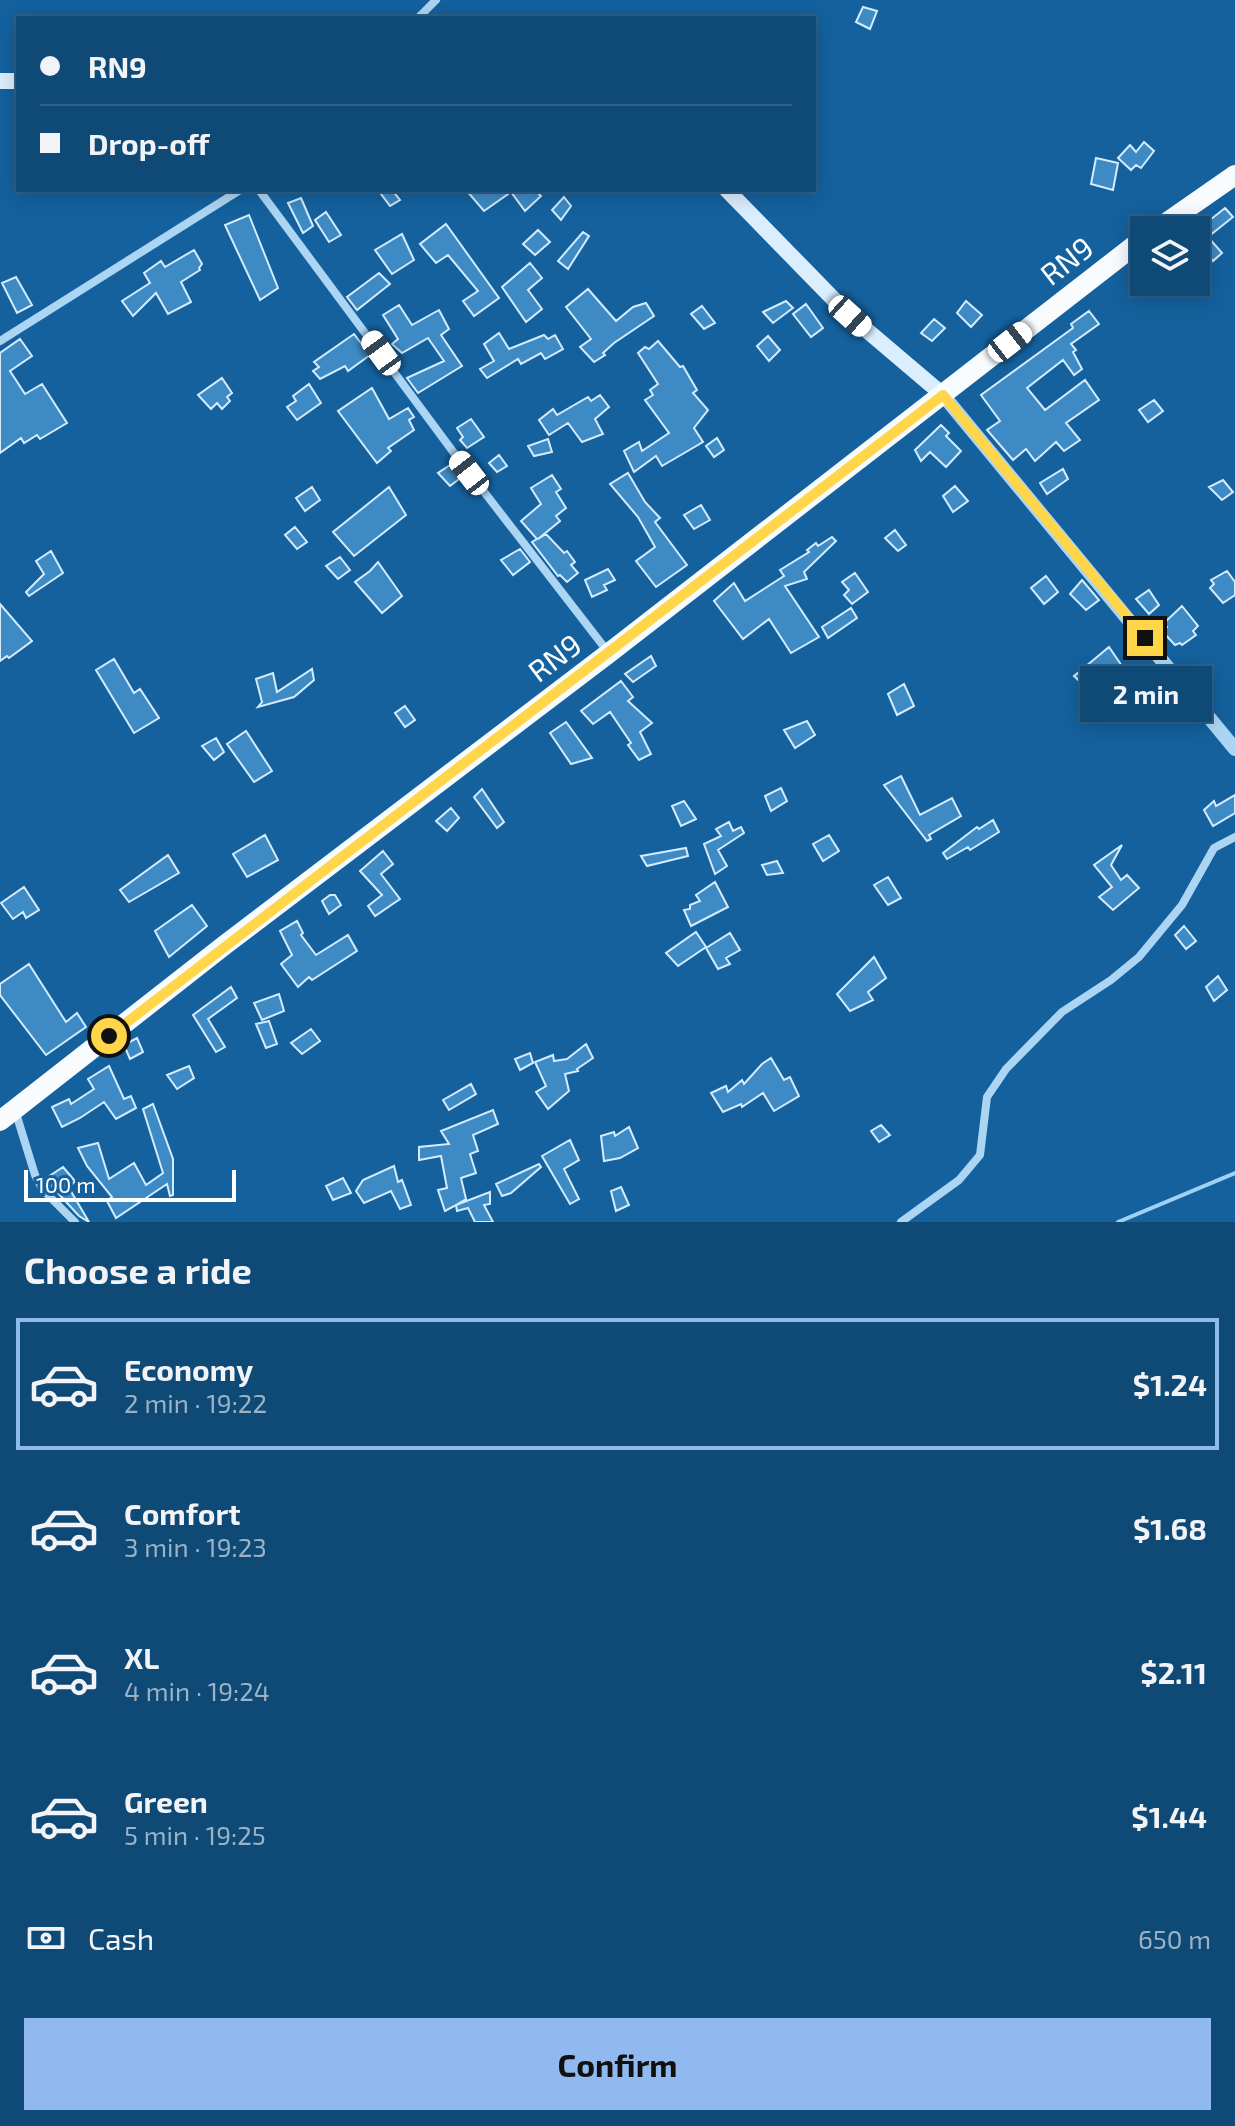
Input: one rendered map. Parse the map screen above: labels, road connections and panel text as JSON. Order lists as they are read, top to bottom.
{
  "streets": {
    "main road": ["RN9"]
  },
  "scale_bar": "100 m",
  "page": {
    "banner": ["RN9", "Drop-off"],
    "bubble": "2 min",
    "scale": "100 m",
    "heading": "Choose a ride",
    "list": [
      {
        "name": "Economy",
        "note": "2 min · 19:22",
        "value": "$1.24"
      },
      {
        "name": "Comfort",
        "note": "3 min · 19:23",
        "value": "$1.68"
      },
      {
        "name": "XL",
        "note": "4 min · 19:24",
        "value": "$2.11"
      },
      {
        "name": "Green",
        "note": "5 min · 19:25",
        "value": "$1.44"
      }
    ],
    "pay": ["Cash", "650 m"],
    "buttons": "Confirm"
  }
}
